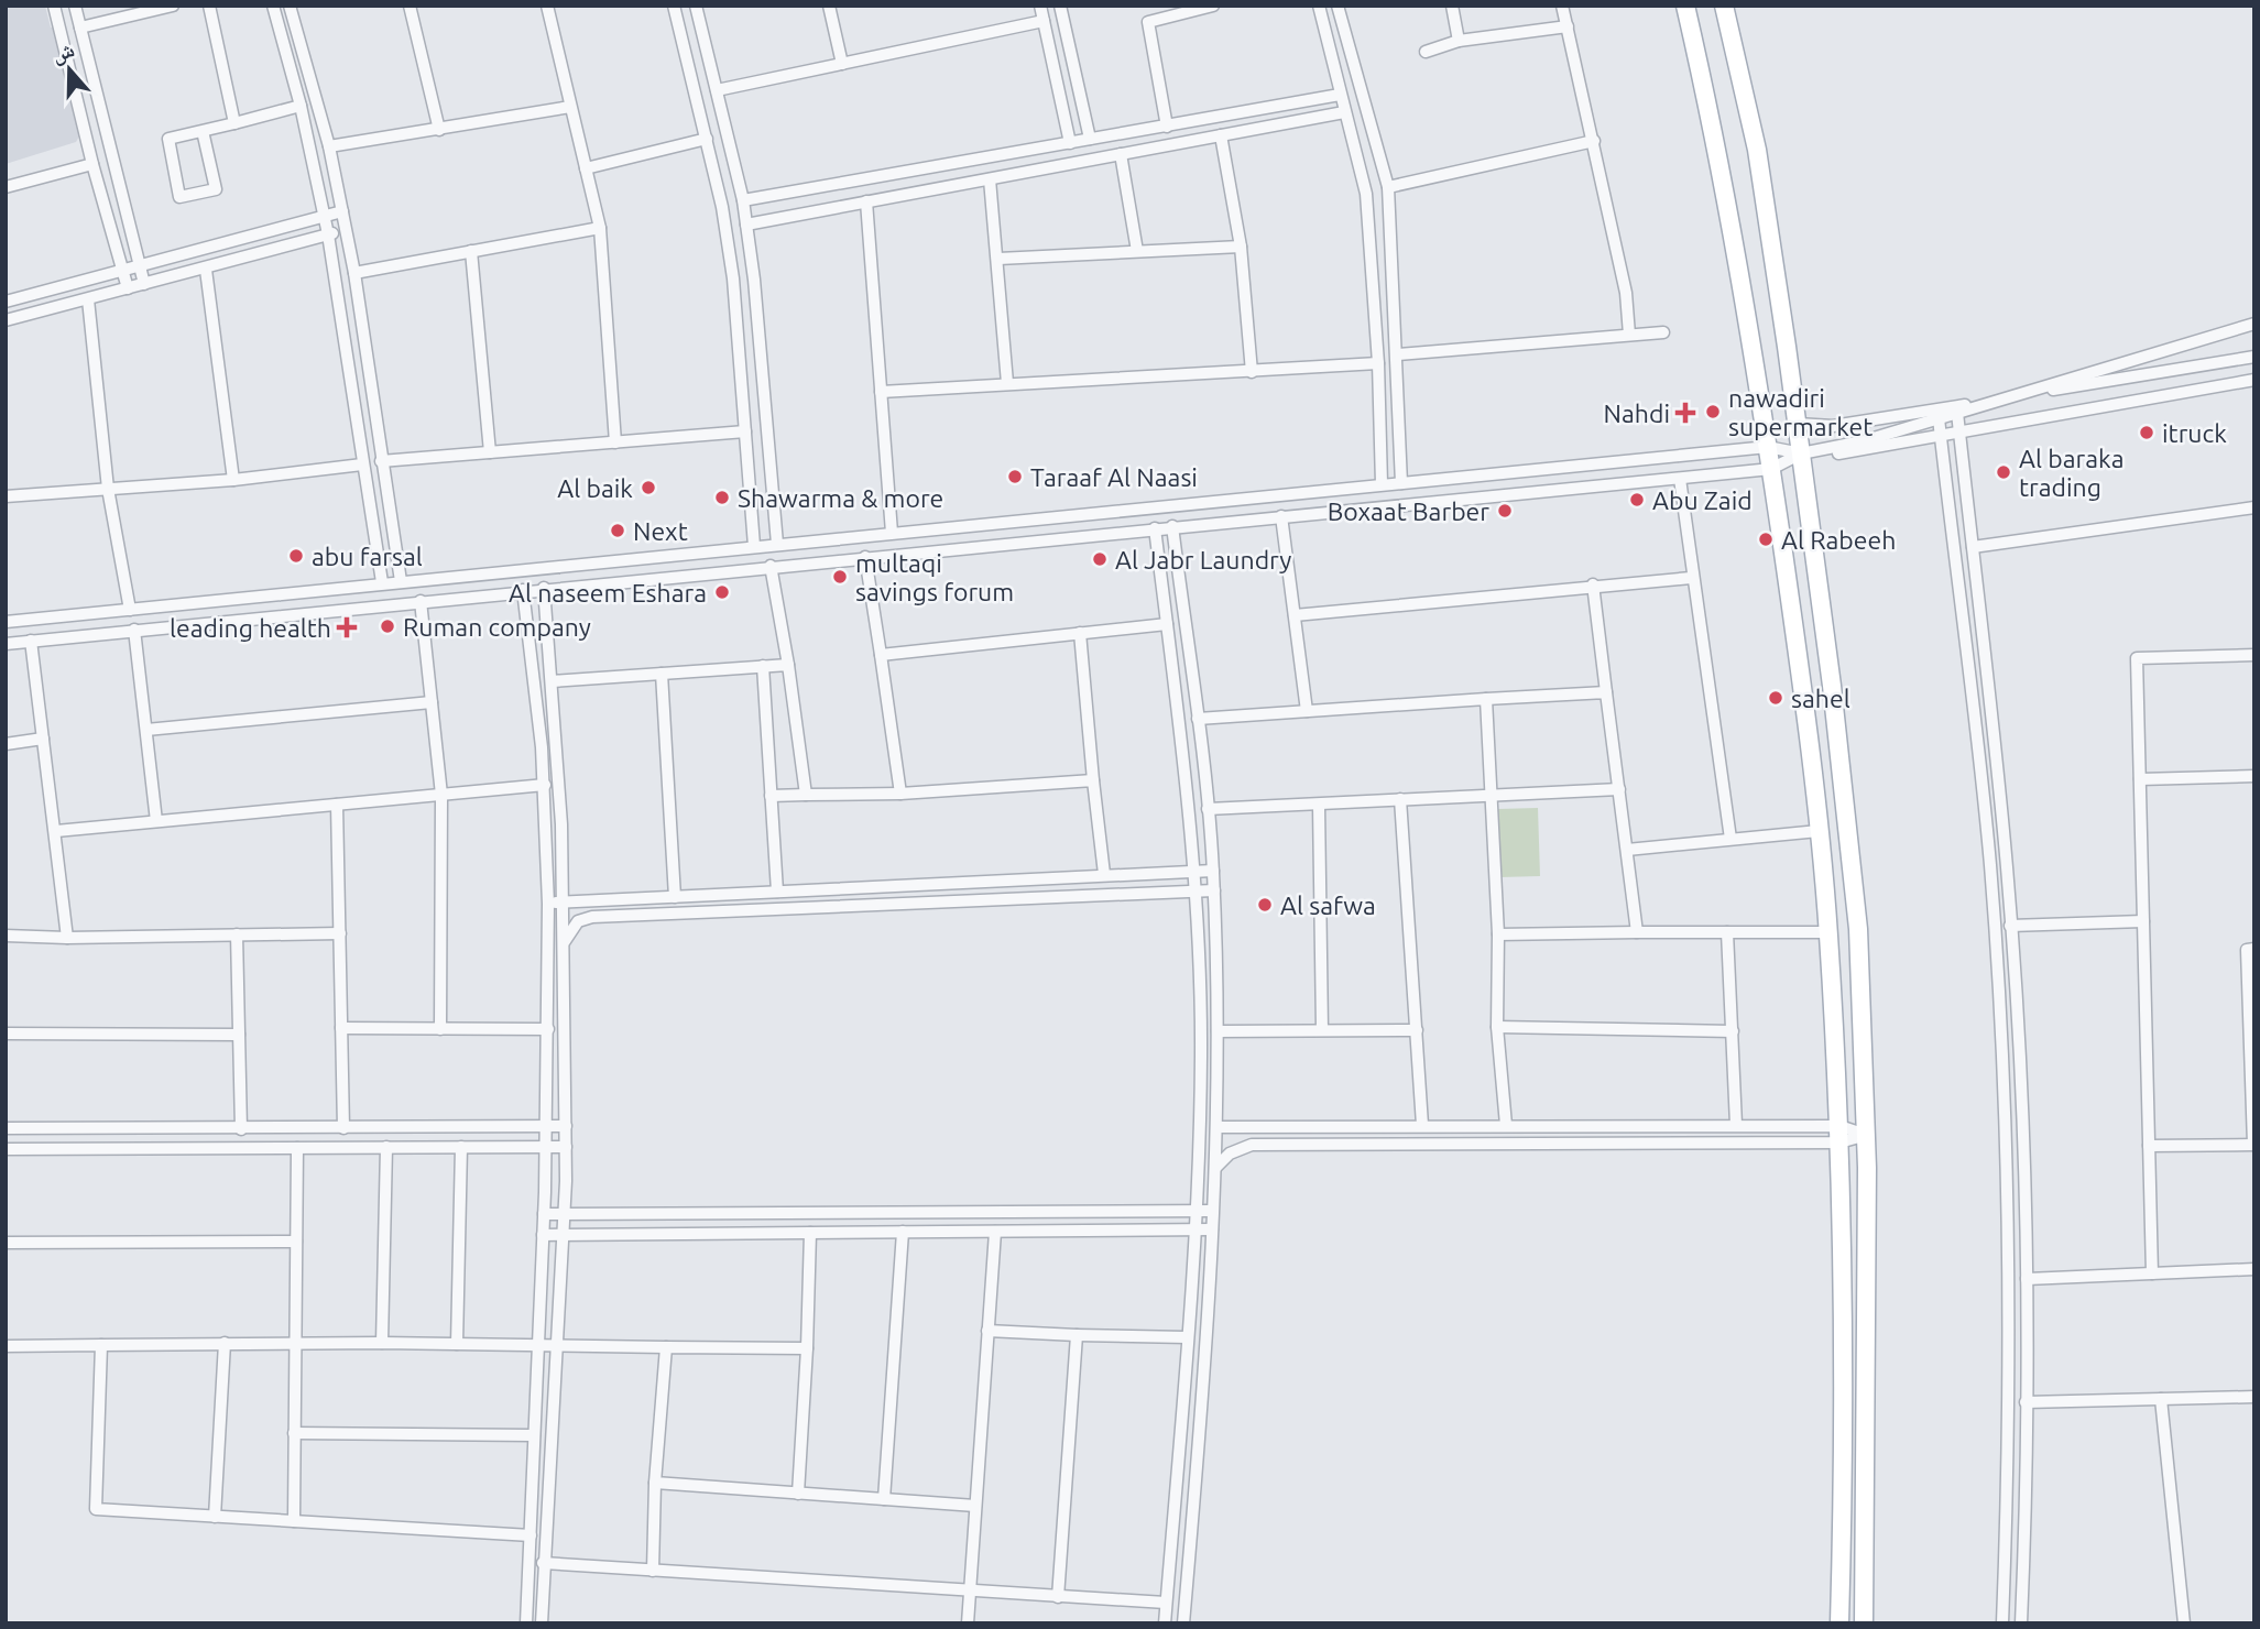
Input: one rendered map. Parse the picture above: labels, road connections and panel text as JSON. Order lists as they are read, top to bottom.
{
  "places": {
    "other": [
      "nawadiri supermarket",
      "itruck",
      "Al baraka trading",
      "Taraaf Al Naasi",
      "Al baik",
      "Shawarma & more",
      "Abu Zaid",
      "Boxaat Barber",
      "Next",
      "Al Rabeeh",
      "abu farsal",
      "Al Jabr Laundry",
      "multaqi savings forum",
      "Al naseem Eshara",
      "Ruman company",
      "sahel",
      "Al safwa"
    ],
    "health": ["Nahdi", "leading health"]
  },
  "north": "top"
}
